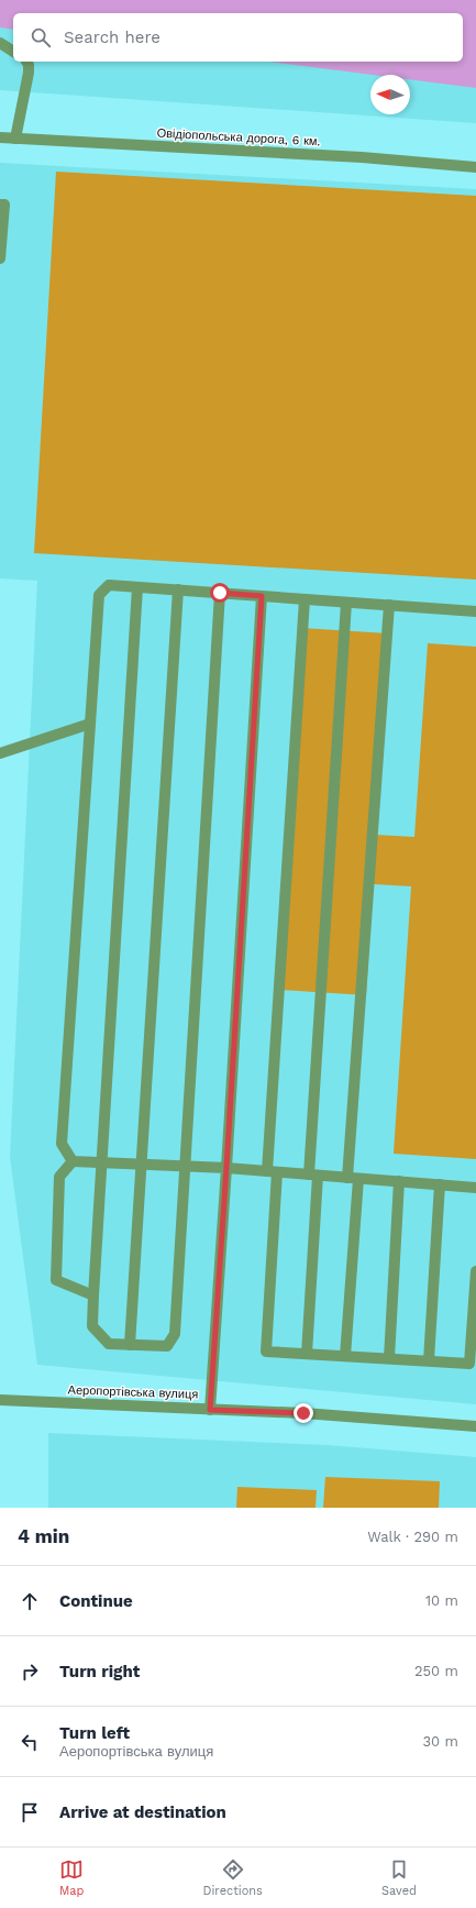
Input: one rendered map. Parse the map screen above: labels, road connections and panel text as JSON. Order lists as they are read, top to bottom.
{
  "streets": {
    "street": ["Овідіопольська дорога, 6 км.", "Аеропортівська вулиця"]
  },
  "north": "left",
  "page": {
    "search": "Search here",
    "heading": ["4 min", "Walk · 290 m"],
    "list": [
      ["Continue", "10 m"],
      ["Turn right", "250 m"],
      ["Turn left", "Аеропортівська вулиця", "30 m"],
      "Arrive at destination"
    ],
    "nav": ["Map", "Directions", "Saved"]
  }
}
